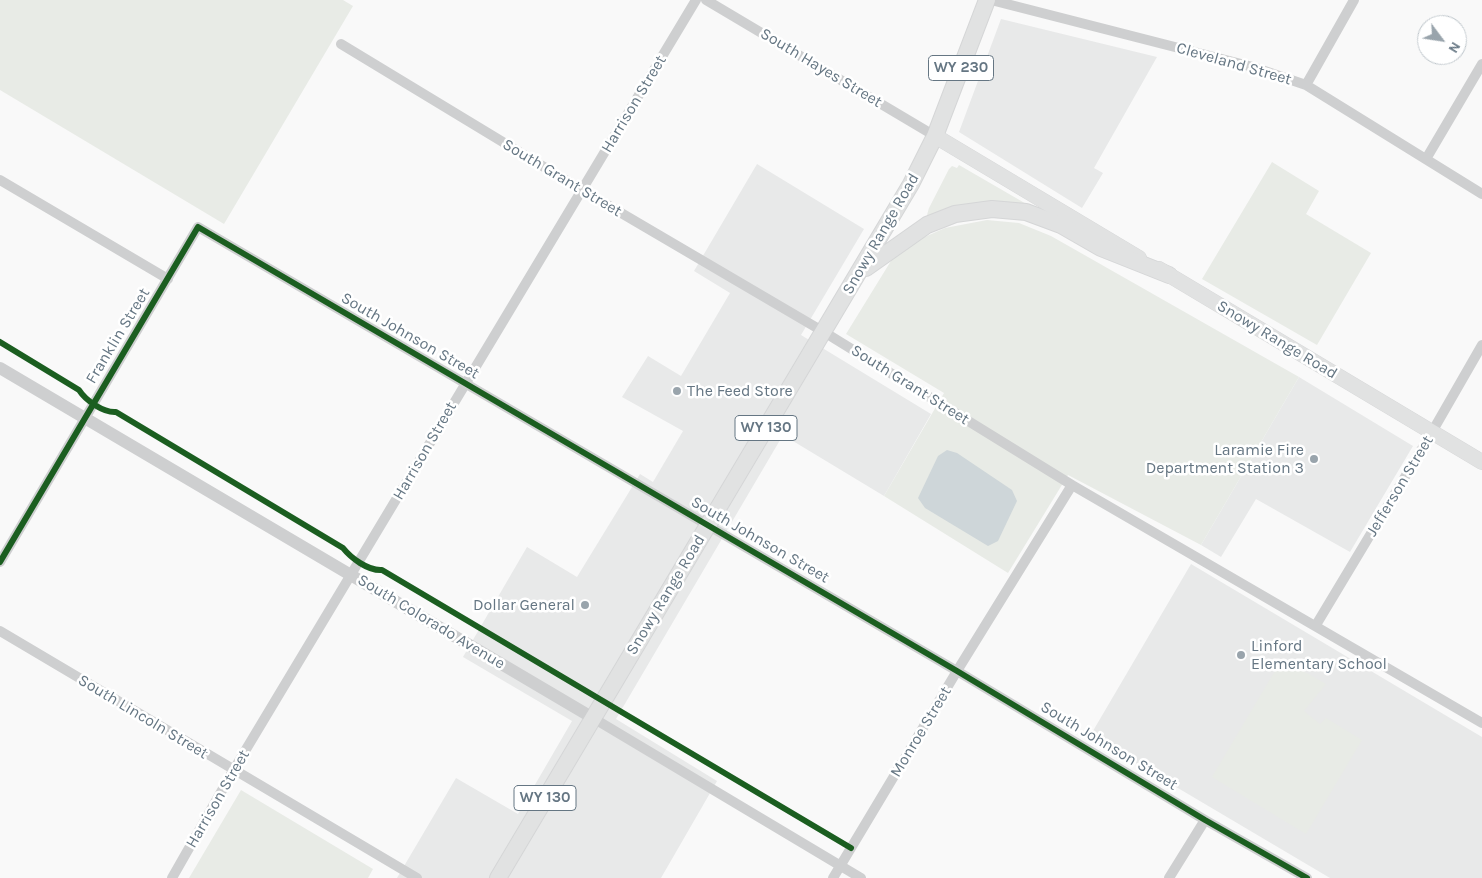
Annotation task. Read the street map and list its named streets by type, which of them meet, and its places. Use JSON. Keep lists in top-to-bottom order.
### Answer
{
  "streets": {
    "main road": ["WY 230", "Snowy Range Road", "WY 130"],
    "street": [
      "Cleveland Street",
      "South Hayes Street",
      "Harrison Street",
      "South Grant Street",
      "Franklin Street",
      "South Johnson Street",
      "Jefferson Street",
      "South Colorado Avenue",
      "South Lincoln Street",
      "Monroe Street"
    ]
  },
  "crossings": [
    ["South Hayes Street", "WY 230"],
    ["South Hayes Street", "Snowy Range Road"],
    ["WY 230", "Snowy Range Road"],
    ["Harrison Street", "South Grant Street"],
    ["Harrison Street", "South Johnson Street"],
    ["Harrison Street", "South Colorado Avenue"],
    ["Harrison Street", "South Lincoln Street"],
    ["South Grant Street", "Snowy Range Road"],
    ["South Grant Street", "Jefferson Street"],
    ["South Grant Street", "Monroe Street"],
    ["Snowy Range Road", "South Johnson Street"],
    ["Snowy Range Road", "WY 130"],
    ["Snowy Range Road", "Jefferson Street"],
    ["Snowy Range Road", "South Colorado Avenue"],
    ["Franklin Street", "South Johnson Street"],
    ["Franklin Street", "South Colorado Avenue"],
    ["South Johnson Street", "Monroe Street"],
    ["South Colorado Avenue", "Monroe Street"]
  ],
  "places": [
    "The Feed Store",
    "Laramie Fire Department Station 3",
    "Dollar General",
    "Linford Elementary School"
  ],
  "north": "bottom right"
}
